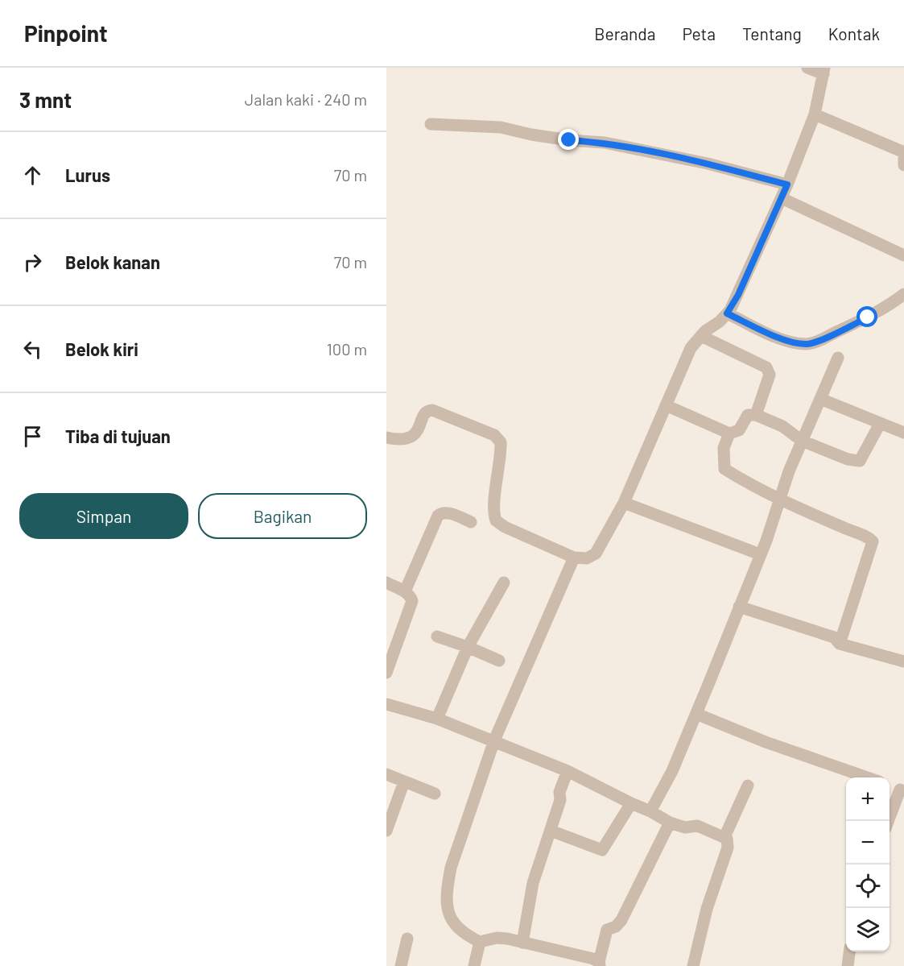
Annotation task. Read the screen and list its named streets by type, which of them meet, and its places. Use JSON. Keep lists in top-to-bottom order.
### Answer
{
  "page": {
    "header": "Pinpoint",
    "nav": [
      "Beranda",
      "Peta",
      "Tentang",
      "Kontak"
    ],
    "heading": ["3 mnt", "Jalan kaki · 240 m"],
    "list": [
      ["Lurus", "70 m"],
      ["Belok kanan", "70 m"],
      ["Belok kiri", "100 m"],
      "Tiba di tujuan"
    ],
    "buttons": ["Simpan", "Bagikan"],
    "map_buttons": ["+", "−"]
  }
}
